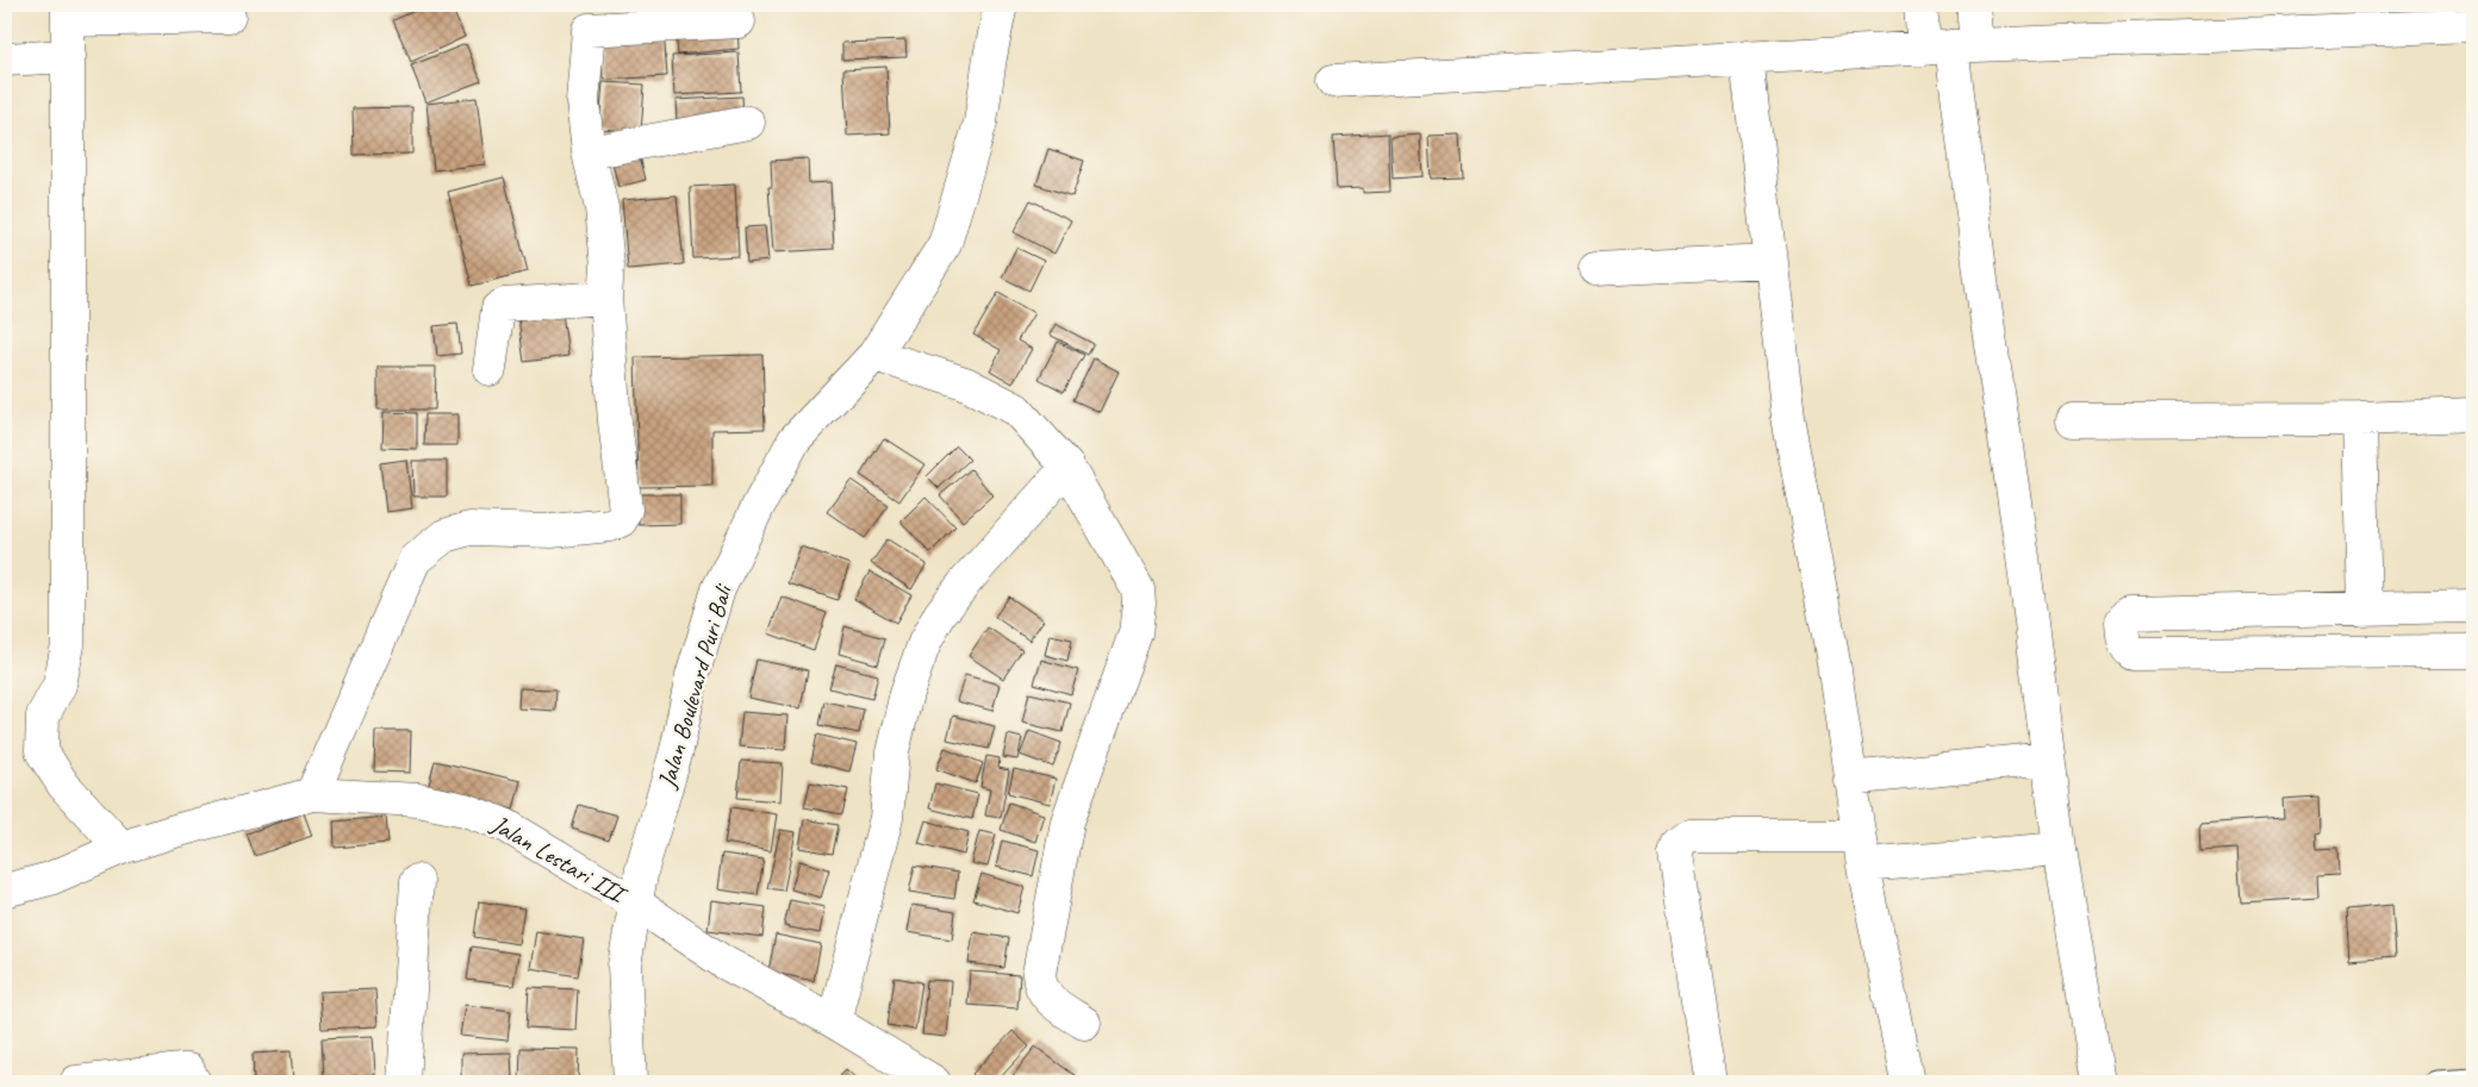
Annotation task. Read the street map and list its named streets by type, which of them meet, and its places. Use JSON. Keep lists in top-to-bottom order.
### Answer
{
  "streets": {
    "street": ["Jalan Boulevard Puri Bali", "Jalan Lestari III"]
  },
  "crossings": [
    ["Jalan Boulevard Puri Bali", "Jalan Lestari III"]
  ]
}
